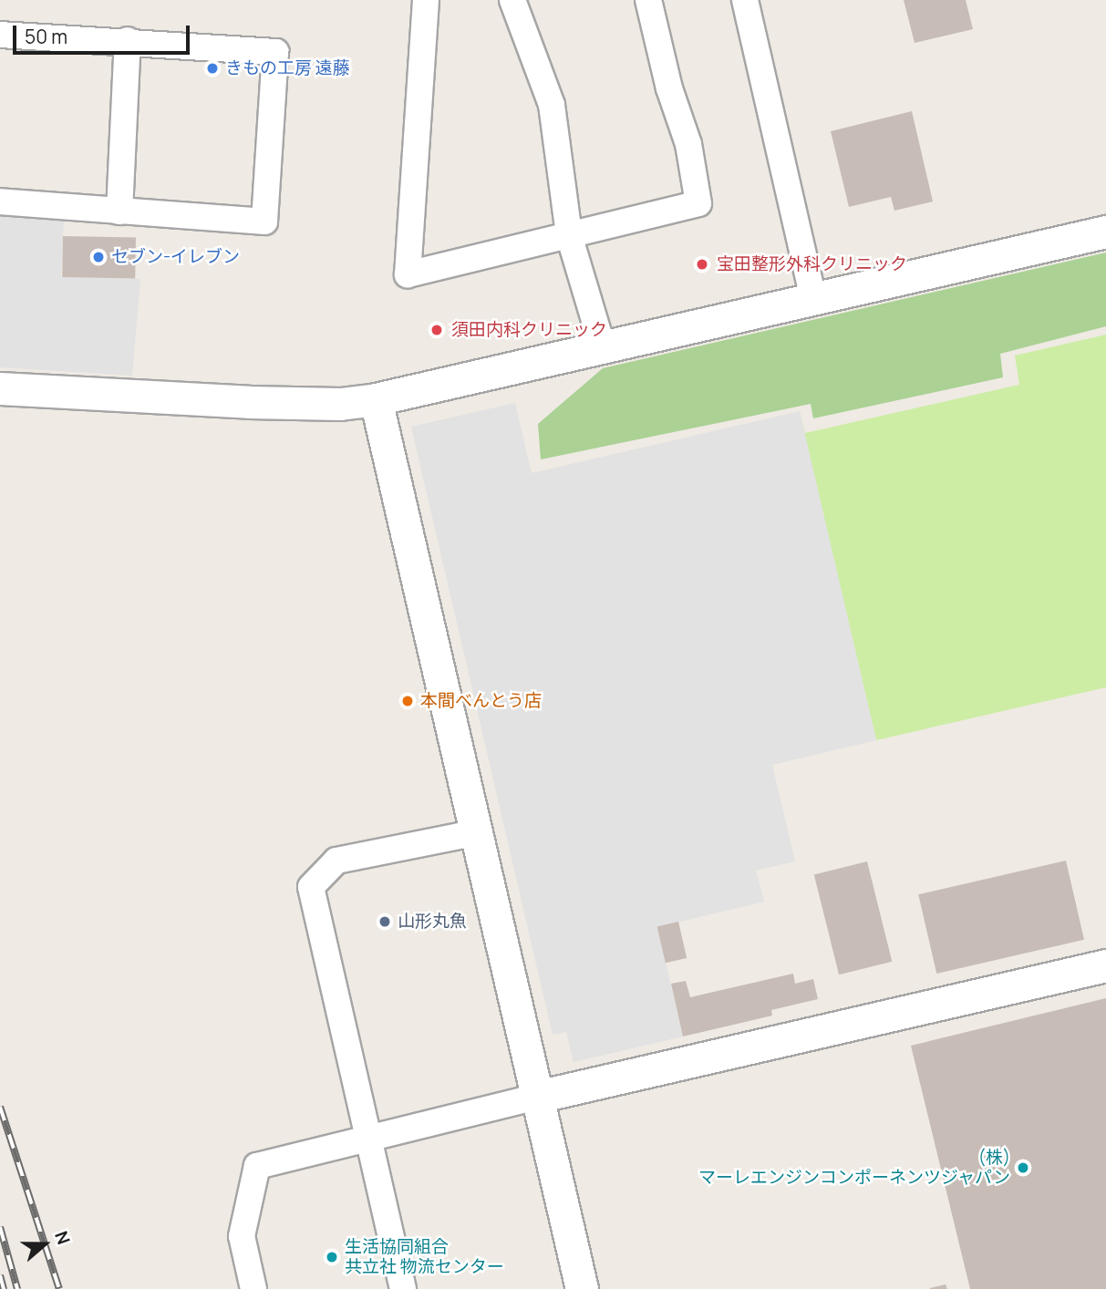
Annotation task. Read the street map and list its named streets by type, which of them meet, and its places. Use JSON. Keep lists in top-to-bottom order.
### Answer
{
  "places": [
    "きもの工房 遠藤",
    "セブン-イレブン",
    "宝田整形外科クリニック",
    "須田内科クリニック",
    "本間べんとう店",
    "山形丸魚",
    "(株) マーレエンジンコンポーネンツジャパン",
    "生活協同組合 共立社 物流センター"
  ],
  "scale_bar": "50 m",
  "north": "right"
}
